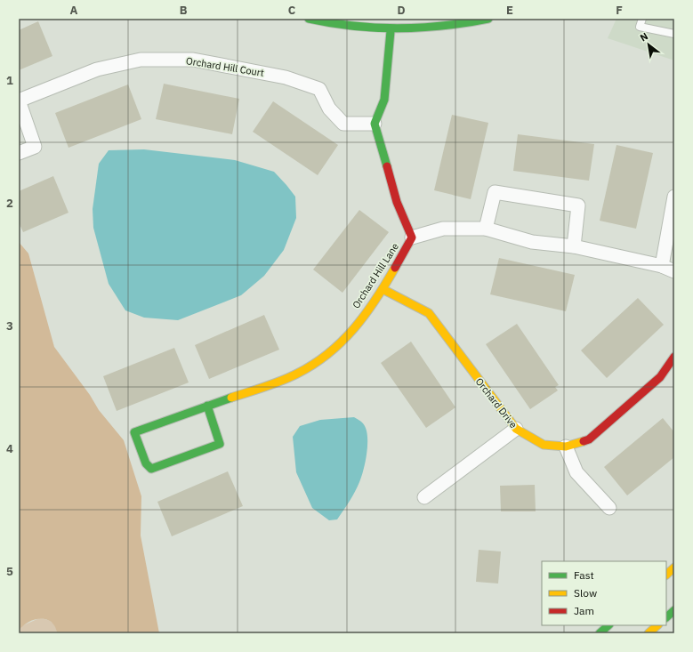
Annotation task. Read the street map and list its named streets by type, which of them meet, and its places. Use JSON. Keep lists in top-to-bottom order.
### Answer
{
  "streets": {
    "street": ["Orchard Hill Court", "Orchard Hill Lane", "Orchard Drive"]
  },
  "crossings": [
    ["Orchard Hill Court", "Orchard Hill Lane"],
    ["Orchard Hill Lane", "Orchard Drive"]
  ],
  "legend": ["Fast", "Slow", "Jam"],
  "north": "top left",
  "grid": {
    "columns": [
      "A",
      "B",
      "C",
      "D",
      "E",
      "F"
    ],
    "rows": [
      "1",
      "2",
      "3",
      "4",
      "5"
    ]
  }
}
